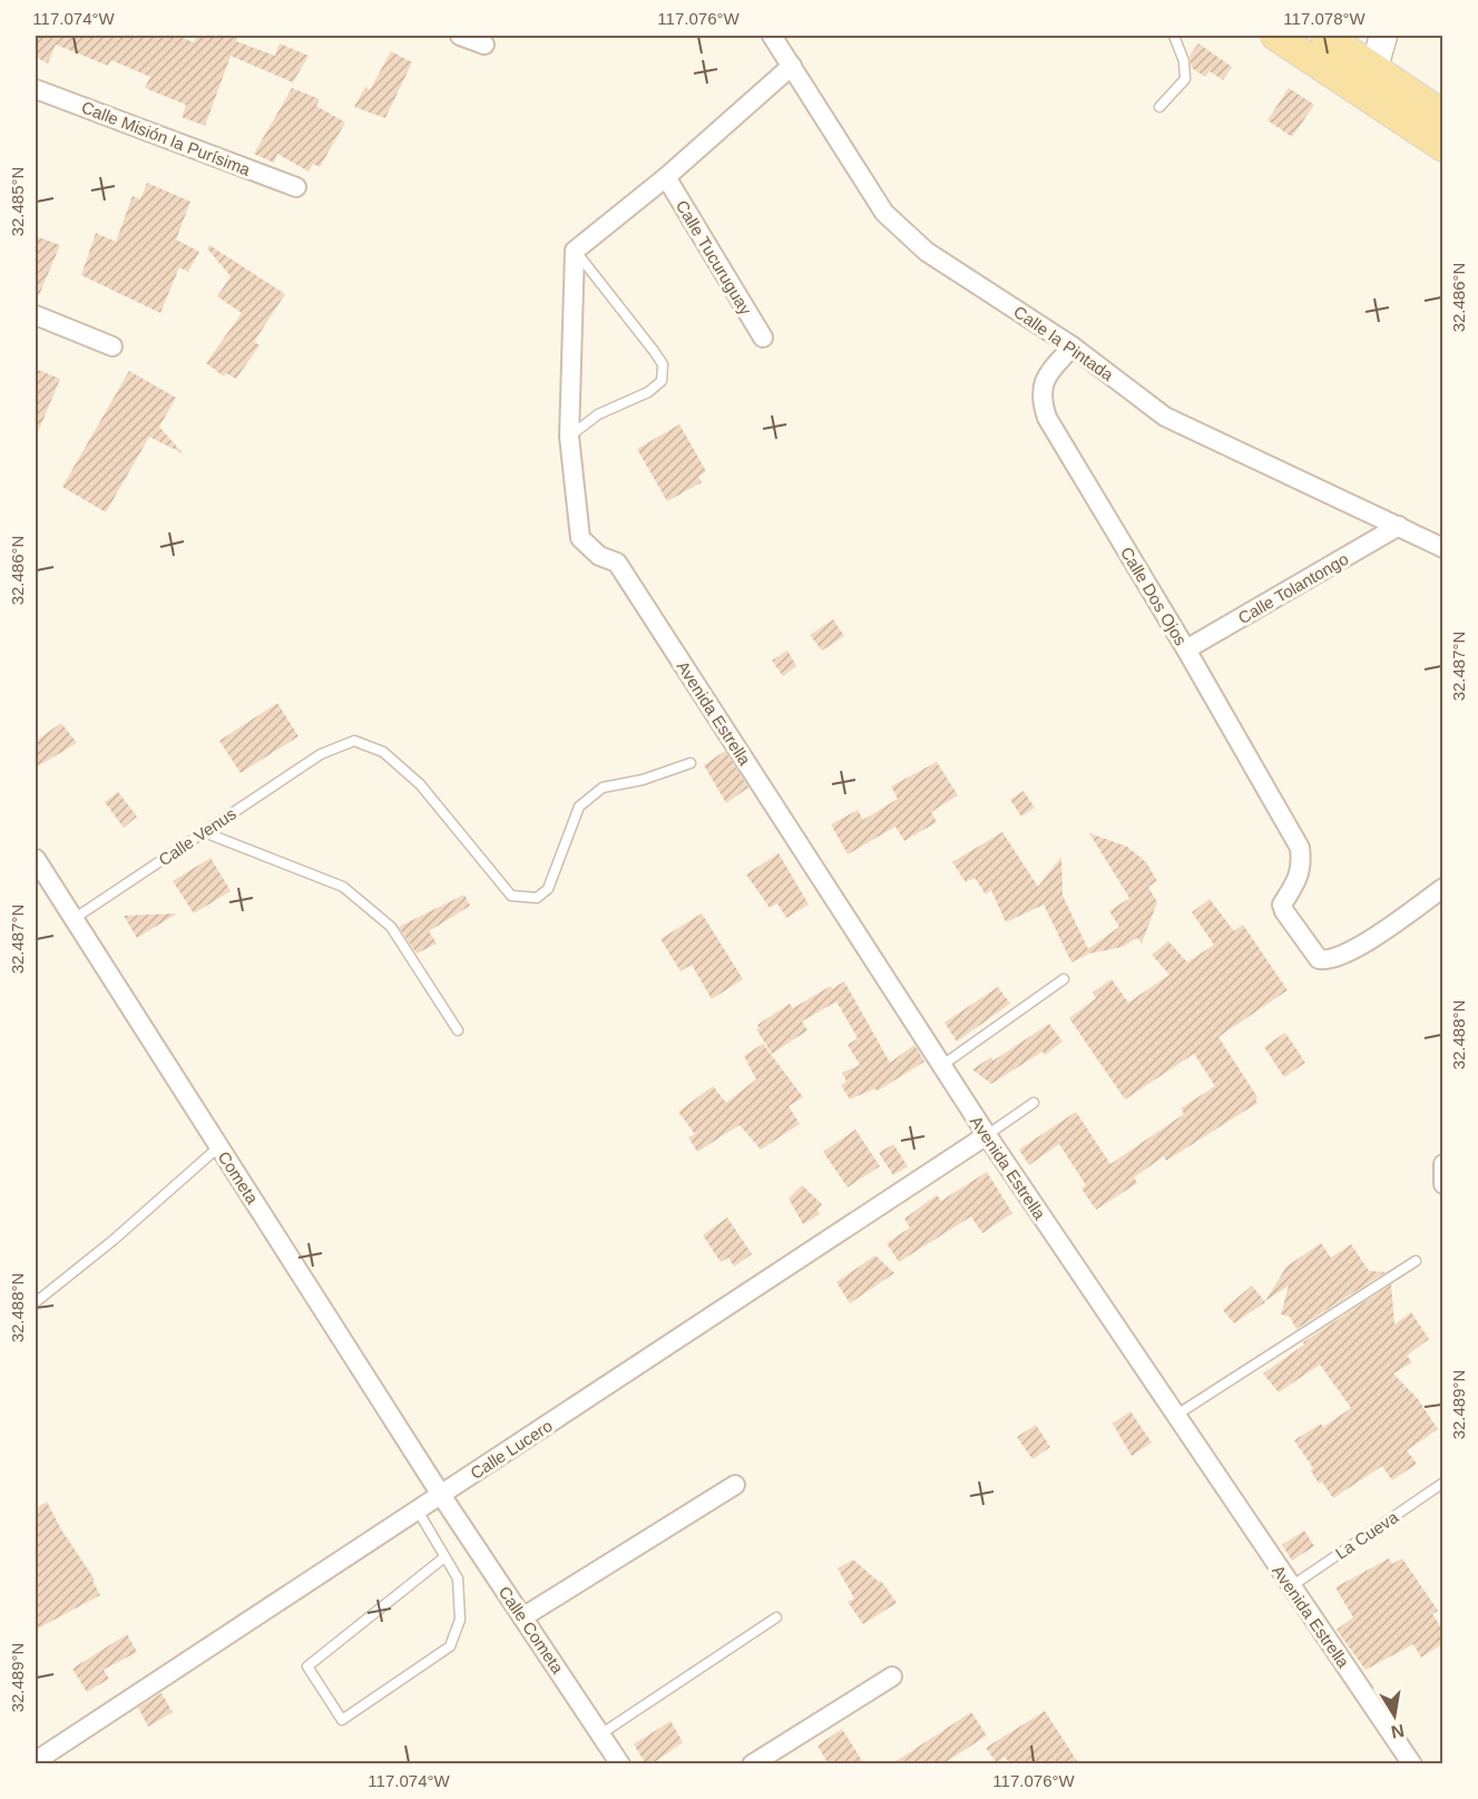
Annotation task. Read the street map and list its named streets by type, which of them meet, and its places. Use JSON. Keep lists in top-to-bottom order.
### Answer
{
  "streets": {
    "street": [
      "Calle Misión la Purísima",
      "Calle Tucuruguay",
      "Calle la Pintada",
      "Calle Tolantongo",
      "Calle Dos Ojos",
      "Avenida Estrella",
      "Cometa",
      "Calle Lucero",
      "Calle Cometa"
    ],
    "lane": ["Calle Venus", "La Cueva"]
  },
  "crossings": [
    ["Calle la Pintada", "Calle Tolantongo"],
    ["Calle la Pintada", "Calle Dos Ojos"],
    ["Calle Tolantongo", "Calle Dos Ojos"],
    ["Avenida Estrella", "Calle Lucero"],
    ["Avenida Estrella", "La Cueva"],
    ["Calle Venus", "Cometa"],
    ["Cometa", "Calle Lucero"],
    ["Cometa", "Calle Cometa"],
    ["Calle Lucero", "Calle Cometa"]
  ],
  "north": "bottom",
  "coordinates": [
    "117.074°W",
    "117.076°W",
    "117.078°W",
    "32.485°N",
    "32.486°N",
    "32.487°N",
    "32.488°N",
    "32.489°N"
  ]
}
